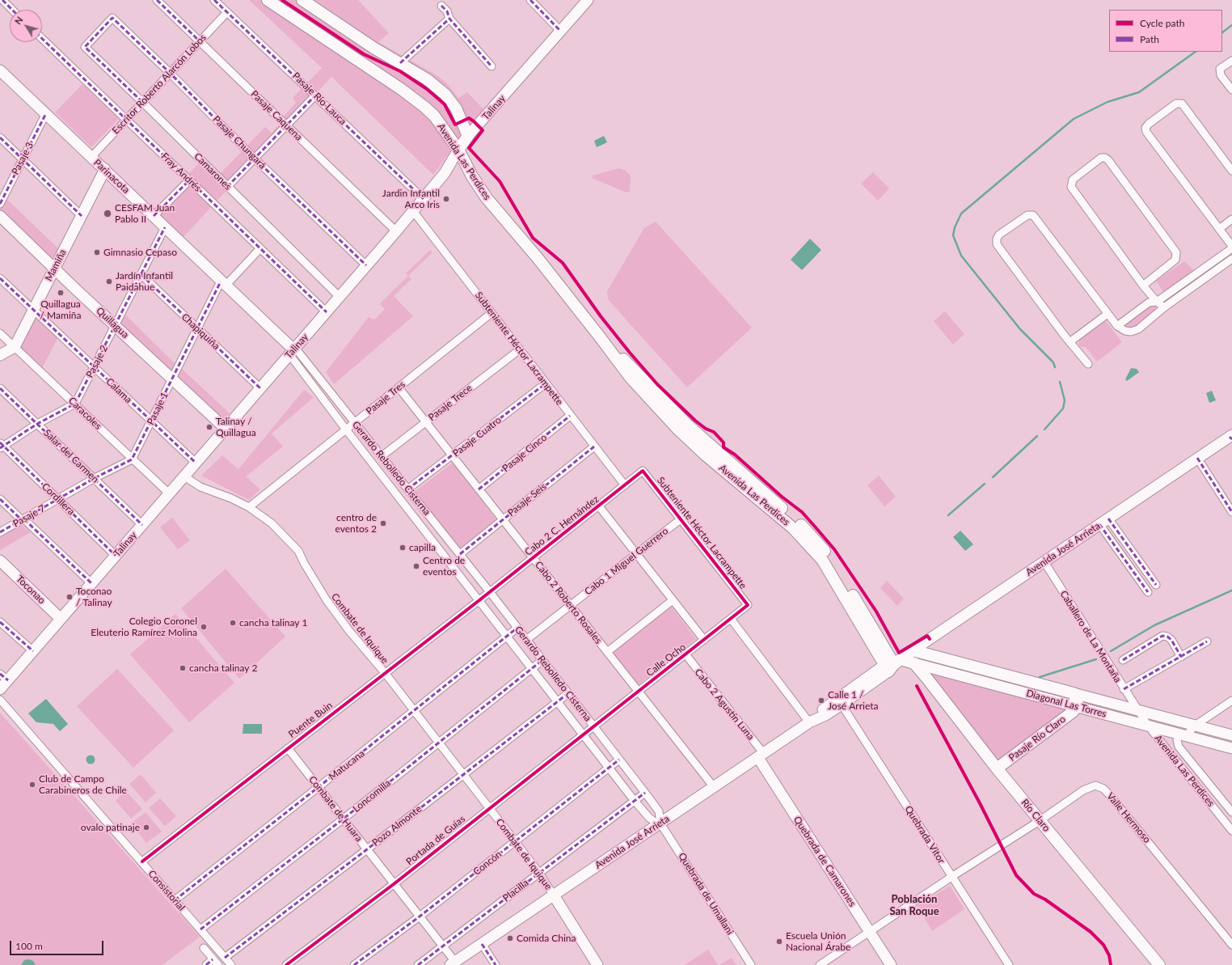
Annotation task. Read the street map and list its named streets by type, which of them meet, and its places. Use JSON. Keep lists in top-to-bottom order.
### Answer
{
  "streets": {
    "main road": [
      "Talinay",
      "Avenida Las Perdices",
      "Avenida José Arrieta",
      "Diagonal Las Torres",
      "Pasaje Río Claro",
      "Río Claro"
    ],
    "street": [
      "Escritor Roberto Alarcón Lobos",
      "Pasaje Río Lauca",
      "Pasaje Caquena",
      "Pasaje Chungará",
      "Pasaje 3",
      "Camarones",
      "Fray Andrés",
      "Parinacota",
      "Mamiña",
      "Quillagua",
      "Chapiquiña",
      "Subteniente Héctor Lacrampette",
      "Pasaje 2",
      "Calama",
      "Pasaje Tres",
      "Pasaje Trece",
      "Pasaje 1",
      "Caracoles",
      "Pasaje Cuatro",
      "Pasaje Cinco",
      "Salar del Carmen",
      "Gerardo Rebolledo Cisterna",
      "Cordillera",
      "Pasaje Seis",
      "Pasaje 7",
      "Cabo 2 C. Hernández",
      "Cabo 1 Miguel Guerrero",
      "Toconao",
      "Cabo 2 Roberto Rosales",
      "Combate de Iquique",
      "Caballero de La Montaña",
      "Calle Ocho",
      "Cabo 2 Agustín Luna",
      "Puente Buin",
      "Matucana",
      "Loncomilla",
      "Combate de Huara",
      "Valle Hermoso",
      "Pozo Almonte",
      "Quebrada Vitor",
      "Portada de Guías",
      "Quebrada de Camarones",
      "Concón",
      "Consistorial",
      "Placilla",
      "Quebrada de Umallani"
    ]
  },
  "crossings": [
    ["Escritor Roberto Alarcón Lobos", "Pasaje Río Lauca"],
    ["Escritor Roberto Alarcón Lobos", "Pasaje Caquena"],
    ["Escritor Roberto Alarcón Lobos", "Pasaje Chungará"],
    ["Escritor Roberto Alarcón Lobos", "Camarones"],
    ["Escritor Roberto Alarcón Lobos", "Fray Andrés"],
    ["Escritor Roberto Alarcón Lobos", "Parinacota"],
    ["Pasaje Río Lauca", "Talinay"],
    ["Talinay", "Pasaje Caquena"],
    ["Talinay", "Pasaje Chungará"],
    ["Talinay", "Avenida Las Perdices"],
    ["Talinay", "Camarones"],
    ["Talinay", "Fray Andrés"],
    ["Talinay", "Parinacota"],
    ["Talinay", "Quillagua"],
    ["Talinay", "Chapiquiña"],
    ["Talinay", "Subteniente Héctor Lacrampette"],
    ["Talinay", "Calama"],
    ["Talinay", "Caracoles"],
    ["Talinay", "Salar del Carmen"],
    ["Talinay", "Gerardo Rebolledo Cisterna"],
    ["Talinay", "Cordillera"],
    ["Talinay", "Toconao"],
    ["Talinay", "Combate de Iquique"],
    ["Pasaje Chungará", "Camarones"],
    ["Pasaje 3", "Parinacota"],
    ["Avenida Las Perdices", "Avenida José Arrieta"],
    ["Avenida Las Perdices", "Caballero de La Montaña"],
    ["Avenida Las Perdices", "Diagonal Las Torres"],
    ["Fray Andrés", "Pasaje 1"],
    ["Parinacota", "Mamiña"],
    ["Parinacota", "Pasaje 2"],
    ["Parinacota", "Pasaje 1"],
    ["Parinacota", "Gerardo Rebolledo Cisterna"],
    ["Mamiña", "Quillagua"],
    ["Mamiña", "Calama"],
    ["Mamiña", "Caracoles"],
    ["Quillagua", "Pasaje 2"],
    ["Quillagua", "Pasaje 1"],
    ["Chapiquiña", "Pasaje 2"],
    ["Chapiquiña", "Pasaje 1"],
    ["Subteniente Héctor Lacrampette", "Pasaje Tres"],
    ["Subteniente Héctor Lacrampette", "Pasaje Trece"],
    ["Subteniente Héctor Lacrampette", "Pasaje Cuatro"],
    ["Subteniente Héctor Lacrampette", "Pasaje Cinco"],
    ["Subteniente Héctor Lacrampette", "Pasaje Seis"],
    ["Subteniente Héctor Lacrampette", "Cabo 2 C. Hernández"],
    ["Subteniente Héctor Lacrampette", "Cabo 1 Miguel Guerrero"],
    ["Subteniente Héctor Lacrampette", "Calle Ocho"],
    ["Pasaje 2", "Calama"],
    ["Pasaje 2", "Caracoles"],
    ["Calama", "Pasaje 1"],
    ["Pasaje Tres", "Gerardo Rebolledo Cisterna"],
    ["Pasaje Tres", "Cabo 2 Roberto Rosales"],
    ["Pasaje Tres", "Combate de Iquique"],
    ["Pasaje Trece", "Gerardo Rebolledo Cisterna"],
    ["Pasaje Trece", "Cabo 2 Roberto Rosales"],
    ["Pasaje 1", "Caracoles"],
    ["Pasaje Cuatro", "Gerardo Rebolledo Cisterna"],
    ["Pasaje Cuatro", "Cabo 2 Roberto Rosales"],
    ["Pasaje Cinco", "Cabo 2 Roberto Rosales"],
    ["Gerardo Rebolledo Cisterna", "Pasaje Seis"],
    ["Gerardo Rebolledo Cisterna", "Cabo 2 C. Hernández"],
    ["Gerardo Rebolledo Cisterna", "Avenida José Arrieta"],
    ["Gerardo Rebolledo Cisterna", "Cabo 1 Miguel Guerrero"],
    ["Gerardo Rebolledo Cisterna", "Calle Ocho"],
    ["Gerardo Rebolledo Cisterna", "Puente Buin"],
    ["Gerardo Rebolledo Cisterna", "Matucana"],
    ["Gerardo Rebolledo Cisterna", "Loncomilla"],
    ["Gerardo Rebolledo Cisterna", "Pozo Almonte"],
    ["Gerardo Rebolledo Cisterna", "Portada de Guías"],
    ["Gerardo Rebolledo Cisterna", "Concón"],
    ["Gerardo Rebolledo Cisterna", "Placilla"],
    ["Gerardo Rebolledo Cisterna", "Quebrada de Umallani"],
    ["Cordillera", "Pasaje 7"],
    ["Pasaje Seis", "Cabo 2 Roberto Rosales"],
    ["Cabo 2 C. Hernández", "Cabo 2 Roberto Rosales"],
    ["Cabo 2 C. Hernández", "Puente Buin"],
    ["Avenida José Arrieta", "Cabo 2 Roberto Rosales"],
    ["Avenida José Arrieta", "Combate de Iquique"],
    ["Avenida José Arrieta", "Caballero de La Montaña"],
    ["Avenida José Arrieta", "Diagonal Las Torres"],
    ["Avenida José Arrieta", "Cabo 2 Agustín Luna"],
    ["Avenida José Arrieta", "Combate de Huara"],
    ["Avenida José Arrieta", "Quebrada Vitor"],
    ["Avenida José Arrieta", "Quebrada de Camarones"],
    ["Avenida José Arrieta", "Quebrada de Umallani"],
    ["Cabo 1 Miguel Guerrero", "Cabo 2 Roberto Rosales"],
    ["Cabo 2 Roberto Rosales", "Calle Ocho"],
    ["Combate de Iquique", "Puente Buin"],
    ["Combate de Iquique", "Matucana"],
    ["Combate de Iquique", "Loncomilla"],
    ["Combate de Iquique", "Pozo Almonte"],
    ["Combate de Iquique", "Portada de Guías"],
    ["Combate de Iquique", "Concón"],
    ["Combate de Iquique", "Placilla"],
    ["Caballero de La Montaña", "Diagonal Las Torres"],
    ["Calle Ocho", "Cabo 2 Agustín Luna"],
    ["Calle Ocho", "Portada de Guías"],
    ["Diagonal Las Torres", "Pasaje Río Claro"],
    ["Diagonal Las Torres", "Río Claro"],
    ["Cabo 2 Agustín Luna", "Quebrada de Camarones"],
    ["Puente Buin", "Combate de Huara"],
    ["Puente Buin", "Consistorial"],
    ["Pasaje Río Claro", "Río Claro"],
    ["Matucana", "Combate de Huara"],
    ["Matucana", "Consistorial"],
    ["Loncomilla", "Combate de Huara"],
    ["Loncomilla", "Consistorial"],
    ["Combate de Huara", "Pozo Almonte"],
    ["Combate de Huara", "Portada de Guías"],
    ["Combate de Huara", "Concón"],
    ["Combate de Huara", "Placilla"],
    ["Río Claro", "Valle Hermoso"],
    ["Valle Hermoso", "Quebrada Vitor"],
    ["Valle Hermoso", "Quebrada de Camarones"],
    ["Pozo Almonte", "Consistorial"]
  ],
  "districts": ["Población San Roque"],
  "places": [
    "Jardin Infantil Arco Iris",
    "CESFAM Juan Pablo II",
    "Gimnasio Cepaso",
    "Jardín Infantil Paidahue",
    "Quillagua / Mamiña",
    "Talinay / Quillagua",
    "centro de eventos 2",
    "capilla",
    "Centro de eventos",
    "Toconao / Talinay",
    "cancha talinay 1",
    "Colegio Coronel Eleuterio Ramírez Molina",
    "cancha talinay 2",
    "Calle 1 / José Arrieta",
    "Club de Campo Carabineros de Chile",
    "ovalo patinaje",
    "Comida China",
    "Escuela Unión Nacional Árabe"
  ],
  "legend": ["Cycle path", "Path"],
  "scale_bar": "100 m",
  "north": "top left"
}
